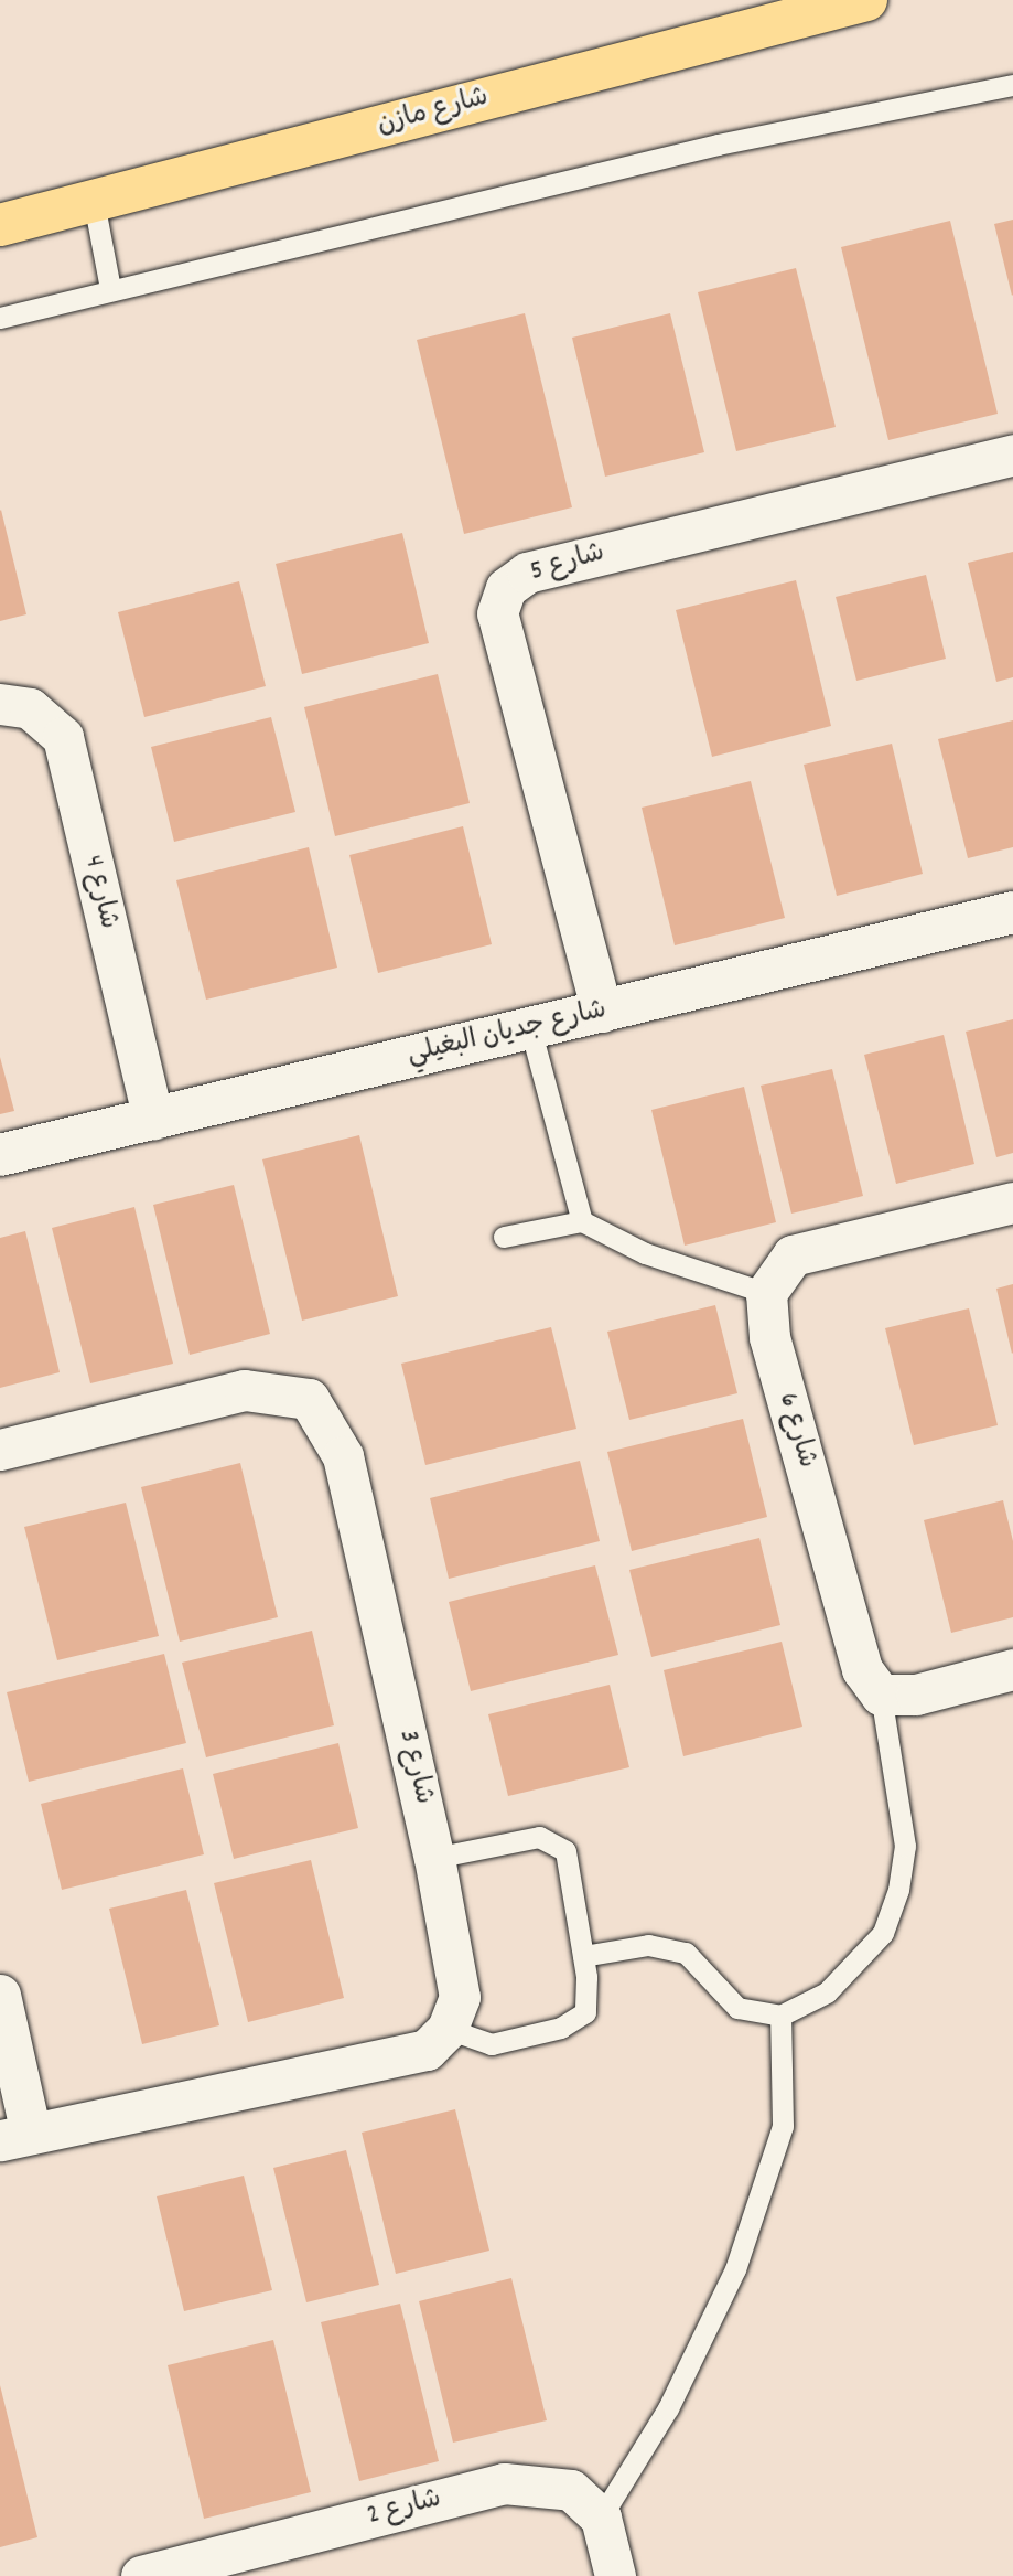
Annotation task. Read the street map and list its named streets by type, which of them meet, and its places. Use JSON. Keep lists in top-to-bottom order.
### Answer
{
  "streets": {
    "main road": ["شارع مازن"],
    "street": [
      "شارع 5",
      "شارع 4",
      "شارع جديان البغيلي",
      "شارع 6",
      "شارع 3",
      "شارع 2"
    ]
  },
  "crossings": [
    ["شارع 5", "شارع جديان البغيلي"],
    ["شارع 4", "شارع جديان البغيلي"]
  ]
}
